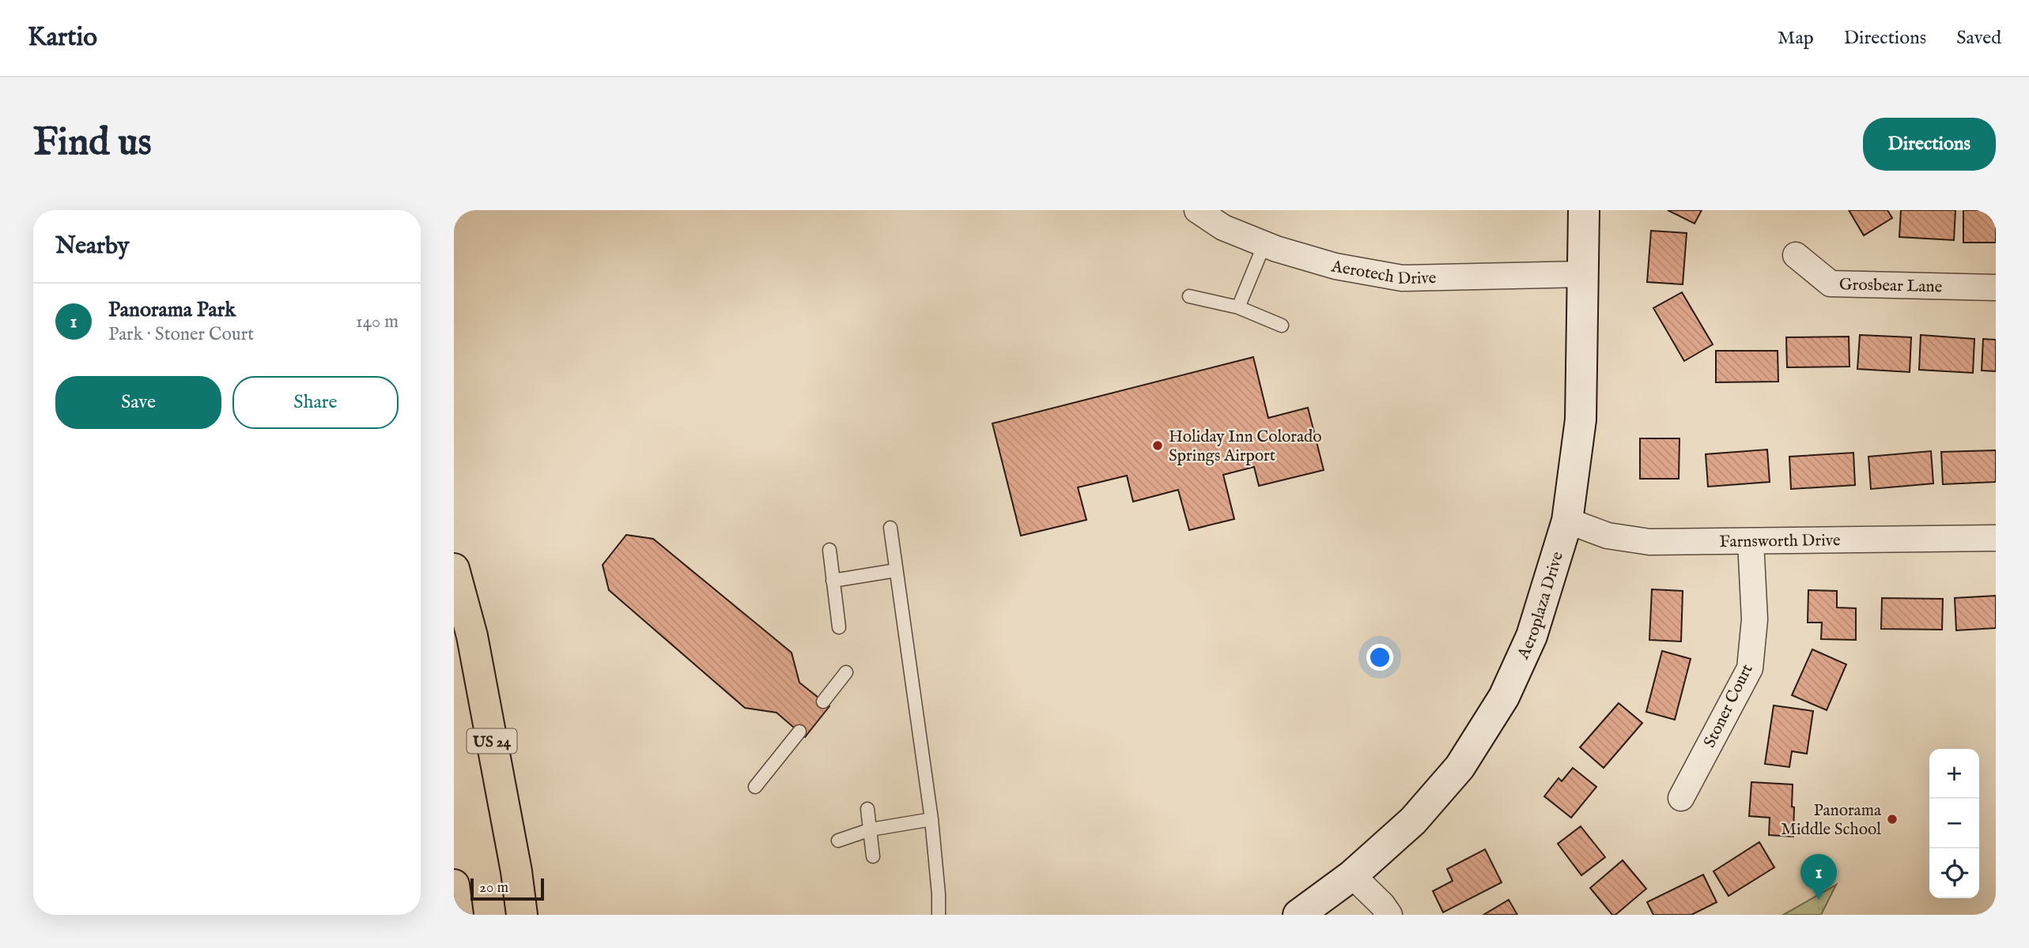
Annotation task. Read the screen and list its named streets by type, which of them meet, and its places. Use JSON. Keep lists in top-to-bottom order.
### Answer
{
  "streets": {
    "highway": ["US 24"],
    "street": [
      "Aerotech Drive",
      "Grosbear Lane",
      "Farnsworth Drive",
      "Aeroplaza Drive",
      "Stoner Court"
    ]
  },
  "crossings": [
    ["Aerotech Drive", "Aeroplaza Drive"],
    ["Farnsworth Drive", "Aeroplaza Drive"],
    ["Farnsworth Drive", "Stoner Court"]
  ],
  "places": ["Holiday Inn Colorado Springs Airport", "Panorama Middle School"],
  "scale_bar": "20 m",
  "page": {
    "header": "Kartio",
    "nav": ["Map", "Directions", "Saved"],
    "buttons": [
      "Directions",
      ["Save", "Share"]
    ],
    "title": "Find us",
    "heading": "Nearby",
    "list": [
      {
        "mark": "1",
        "name": "Panorama Park",
        "note": "Park · Stoner Court",
        "value": "140 m"
      }
    ],
    "map_buttons": ["+", "−"],
    "pins": "1",
    "scale": "20 m"
  }
}
